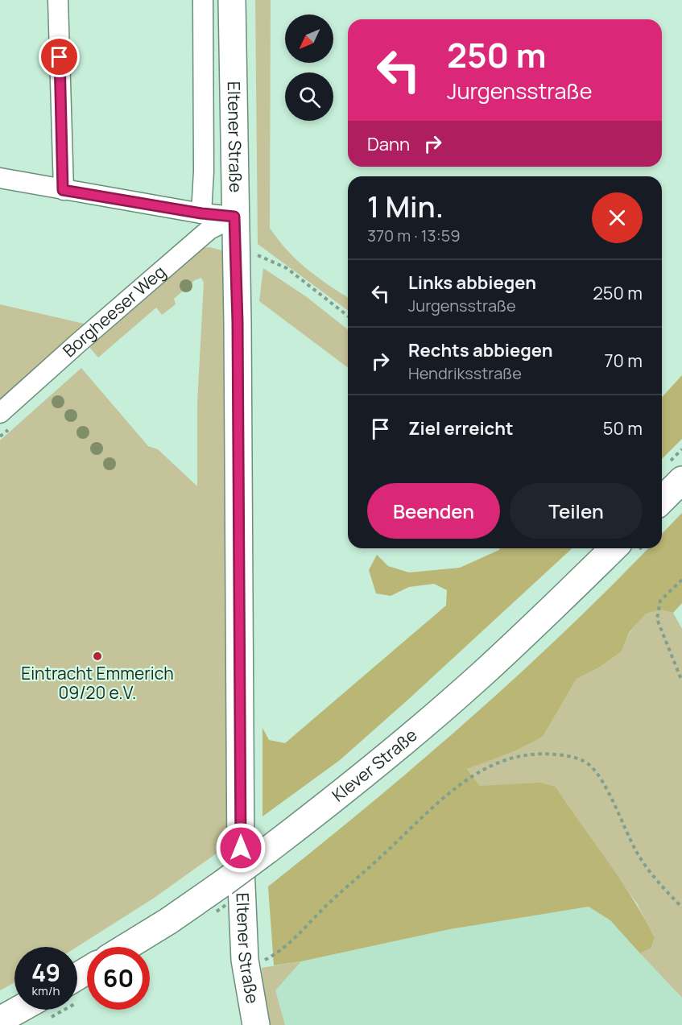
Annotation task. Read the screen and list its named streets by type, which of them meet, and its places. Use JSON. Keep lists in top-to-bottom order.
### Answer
{
  "streets": {
    "main road": ["Eltener Straße", "Klever Straße"],
    "street": ["Borgheeser Weg"]
  },
  "crossings": [
    ["Eltener Straße", "Borgheeser Weg"]
  ],
  "places": ["Eintracht Emmerich 09/20 e.V."],
  "north": "bottom left",
  "page": {
    "turn": ["250 m", "Jurgensstraße"],
    "then": "Dann",
    "heading": ["1 Min.", "370 m · 13:59"],
    "list": [
      {
        "name": "Links abbiegen",
        "note": "Jurgensstraße",
        "value": "250 m"
      },
      {
        "name": "Rechts abbiegen",
        "note": "Hendriksstraße",
        "value": "70 m"
      },
      {
        "name": "Ziel erreicht",
        "value": "50 m"
      }
    ],
    "buttons": ["Beenden", "Teilen"],
    "speed": "49 km/h",
    "limit": "60"
  }
}
